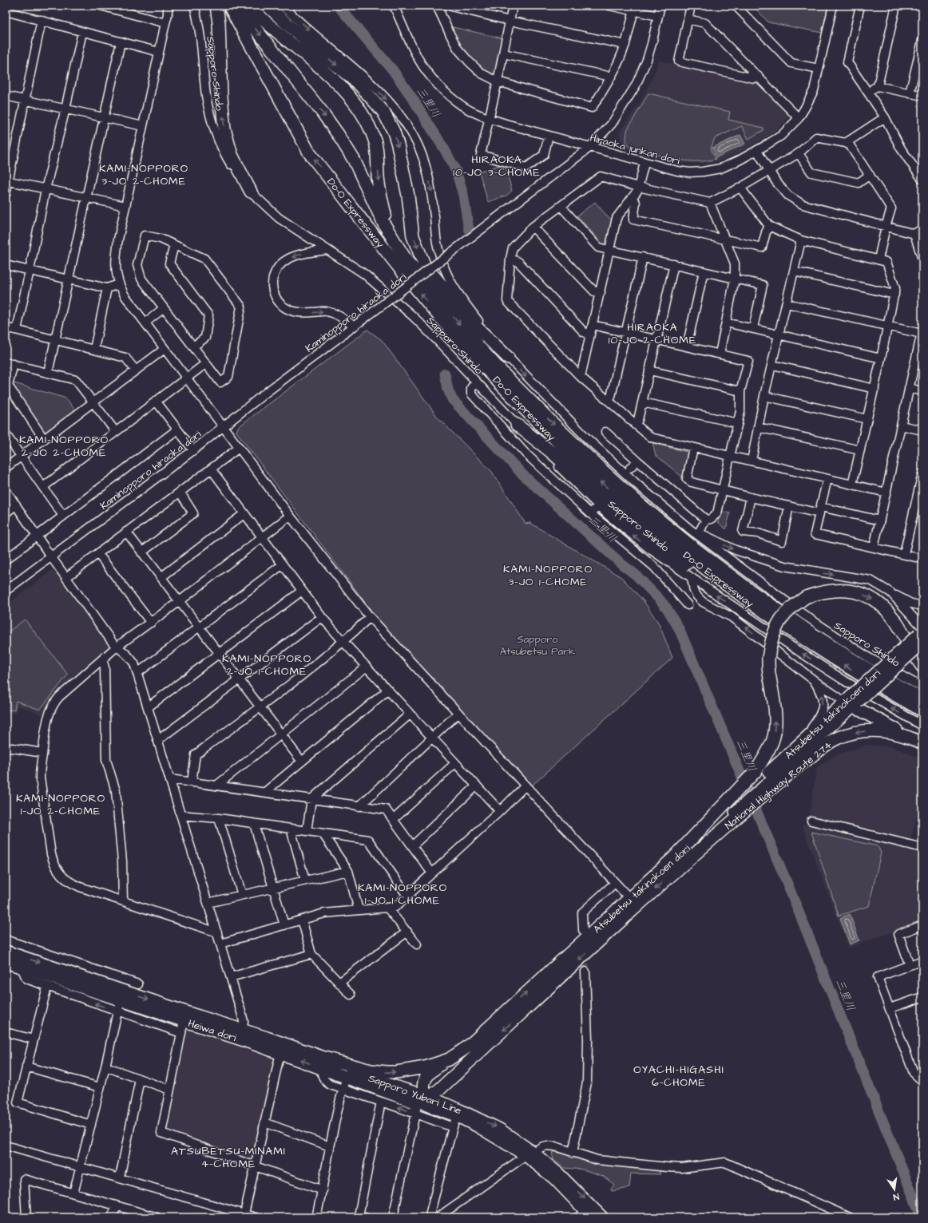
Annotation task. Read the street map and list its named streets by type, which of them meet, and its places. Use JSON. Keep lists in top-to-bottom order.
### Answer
{
  "streets": {
    "highway": [
      "Do-O Expressway",
      "Atsubetsu takinokoen dori",
      "National Highway Route 274",
      "Heiwa dori"
    ],
    "main road": ["Sapporo Yubari Line"],
    "street": ["Sapporo Shindo", "Hiraoka junkan dori", "Kaminopporo hiraoka dori"]
  },
  "crossings": [
    ["Hiraoka junkan dori", "Kaminopporo hiraoka dori"],
    ["Atsubetsu takinokoen dori", "National Highway Route 274"],
    ["Atsubetsu takinokoen dori", "Heiwa dori"],
    ["Atsubetsu takinokoen dori", "Sapporo Yubari Line"],
    ["Heiwa dori", "Sapporo Yubari Line"]
  ],
  "districts": [
    "HIRAOKA 10-JO 3-CHOME",
    "KAMI-NOPPORO 3-JO 2-CHOME",
    "HIRAOKA 10-JO 2-CHOME",
    "KAMI-NOPPORO 2-JO 2-CHOME",
    "KAMI-NOPPORO 3-JO 1-CHOME",
    "KAMI-NOPPORO 2-JO 1-CHOME",
    "KAMI-NOPPORO 1-JO 2-CHOME",
    "KAMI-NOPPORO 1-JO 1-CHOME",
    "OYACHI-HIGASHI 6-CHOME",
    "ATSUBETSU-MINAMI 4-CHOME"
  ],
  "water": ["三里川"],
  "parks": ["Sapporo Atsubetsu Park"],
  "north": "bottom"
}
